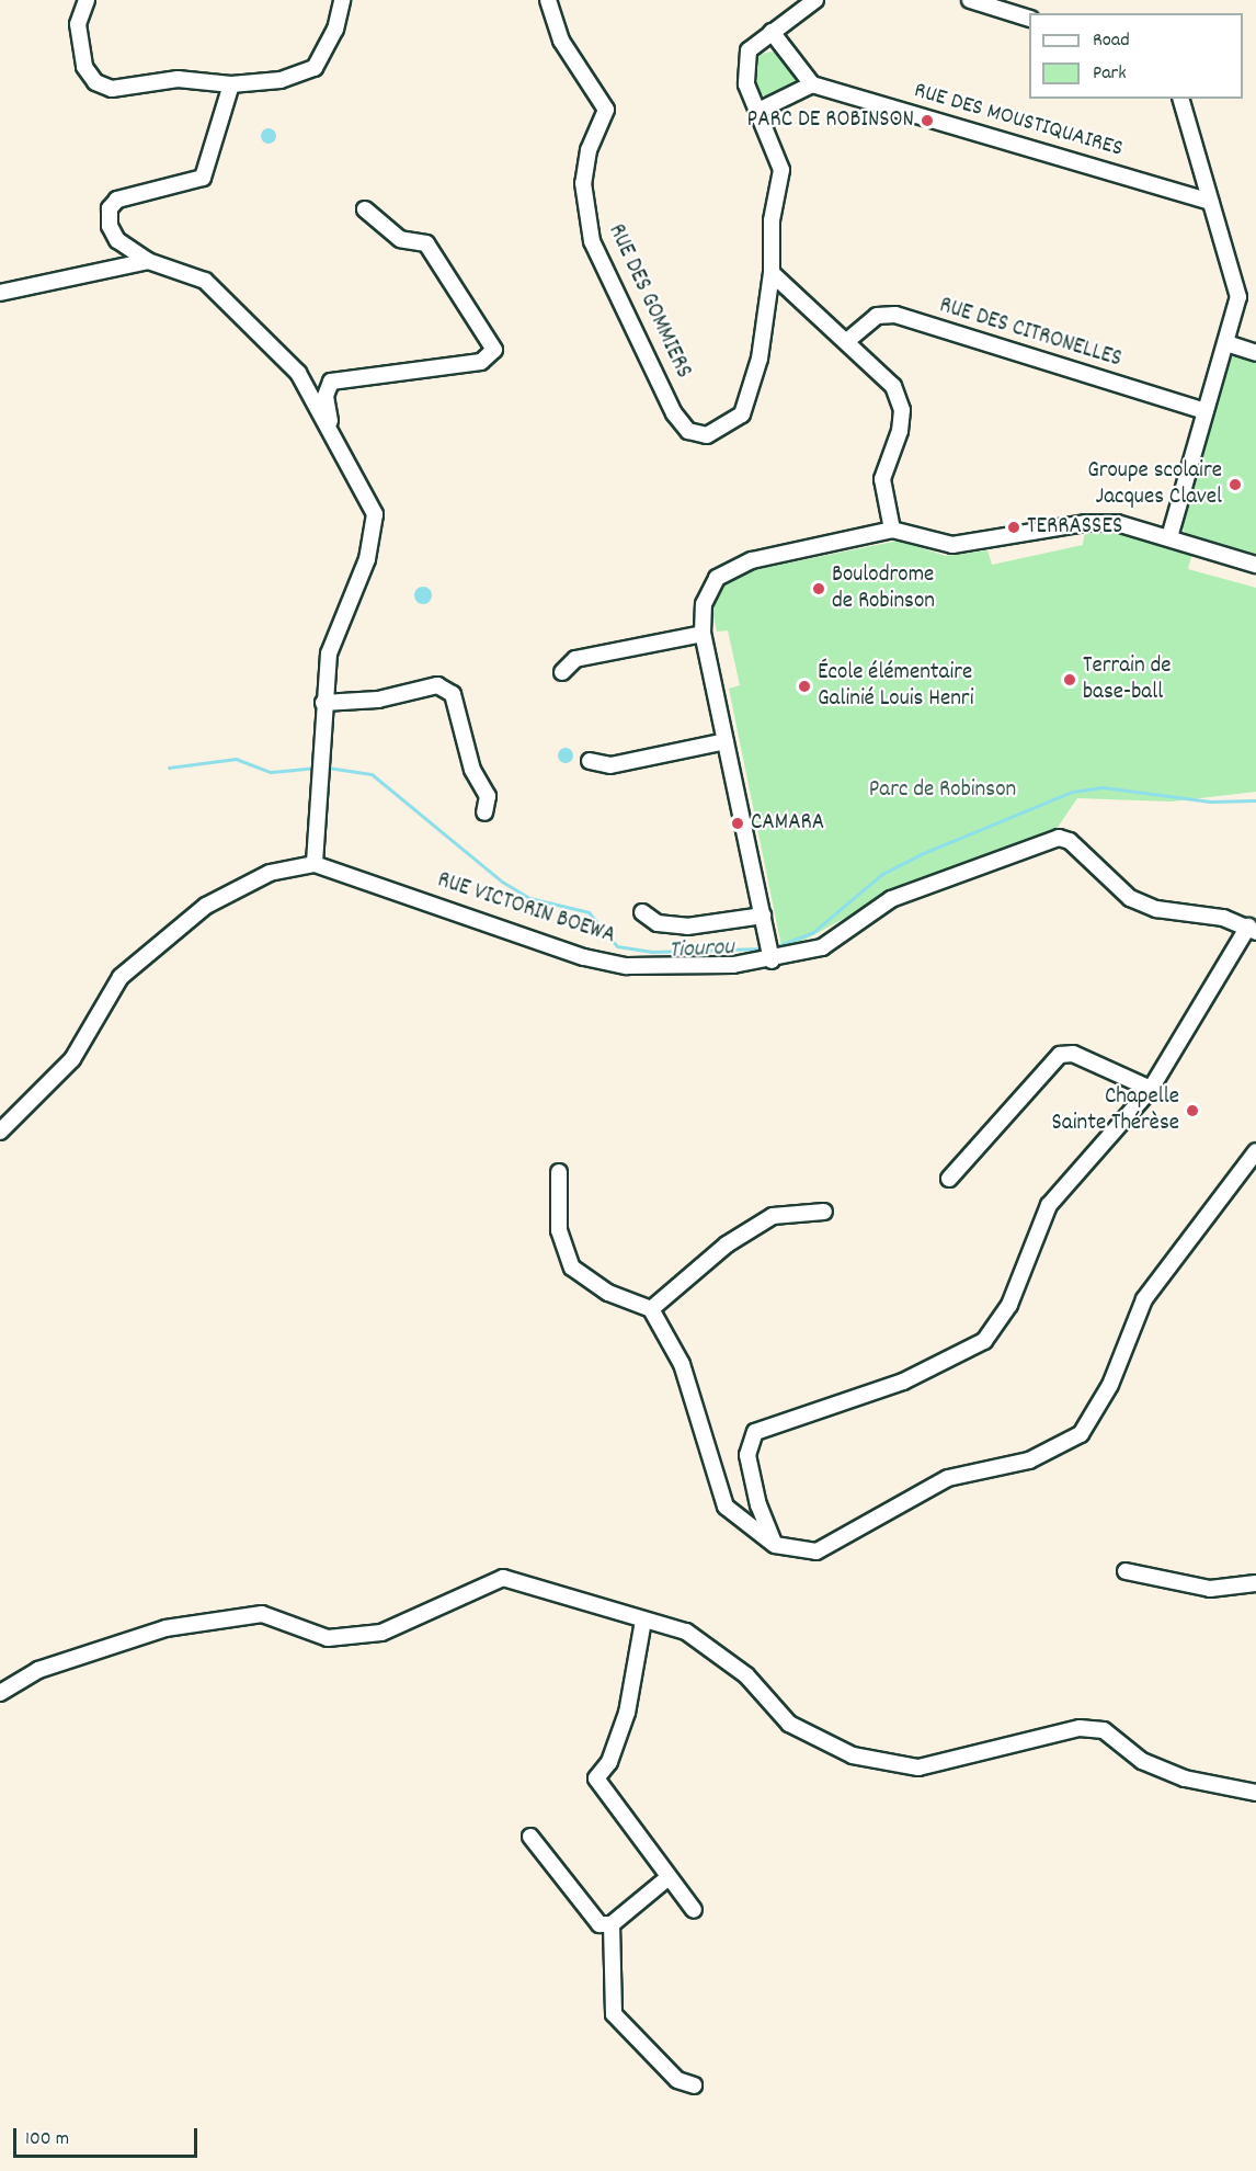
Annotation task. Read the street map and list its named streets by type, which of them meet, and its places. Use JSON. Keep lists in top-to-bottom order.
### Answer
{
  "streets": {
    "street": [
      "RUE DES MOUSTIQUAIRES",
      "RUE DES GOMMIERS",
      "RUE DES CITRONELLES",
      "RUE VICTORIN BOEWA"
    ]
  },
  "water": ["Tiourou"],
  "parks": ["Parc de Robinson"],
  "places": [
    "PARC DE ROBINSON",
    "Groupe scolaire Jacques Clavel",
    "TERRASSES",
    "Boulodrome de Robinson",
    "Terrain de base-ball",
    "École élémentaire Galinié Louis Henri",
    "CAMARA",
    "Chapelle Sainte Thérèse"
  ],
  "legend": ["Road", "Park"],
  "scale_bar": "100 m"
}
